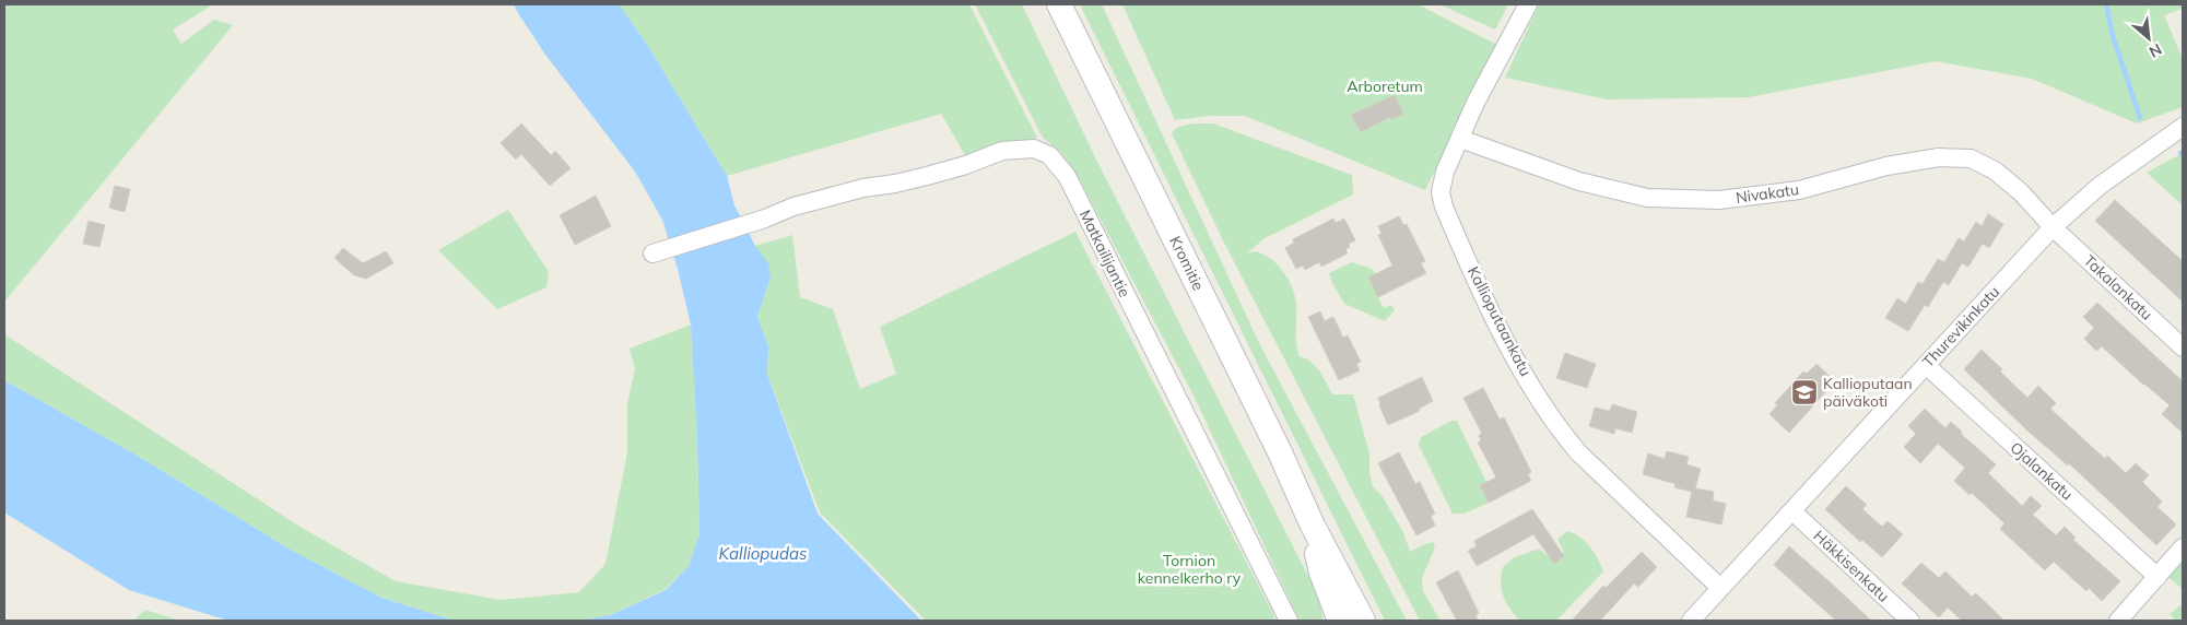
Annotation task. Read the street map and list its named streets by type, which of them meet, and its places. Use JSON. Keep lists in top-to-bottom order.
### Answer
{
  "streets": {
    "main road": ["Kromitie"],
    "street": [
      "Nivakatu",
      "Matkailijantie",
      "Takalankatu",
      "Kallioputaankatu",
      "Thurevikinkatu",
      "Ojalankatu",
      "Häkkisenkatu"
    ]
  },
  "crossings": [
    ["Nivakatu", "Takalankatu"],
    ["Nivakatu", "Kallioputaankatu"],
    ["Nivakatu", "Thurevikinkatu"],
    ["Takalankatu", "Thurevikinkatu"],
    ["Kallioputaankatu", "Thurevikinkatu"],
    ["Thurevikinkatu", "Ojalankatu"],
    ["Thurevikinkatu", "Häkkisenkatu"]
  ],
  "water": ["Kalliopudas"],
  "parks": ["Arboretum", "Tornion kennelkerho ry"],
  "places": {
    "school or university": ["Kallioputaan päiväkoti"]
  },
  "north": "bottom right"
}
